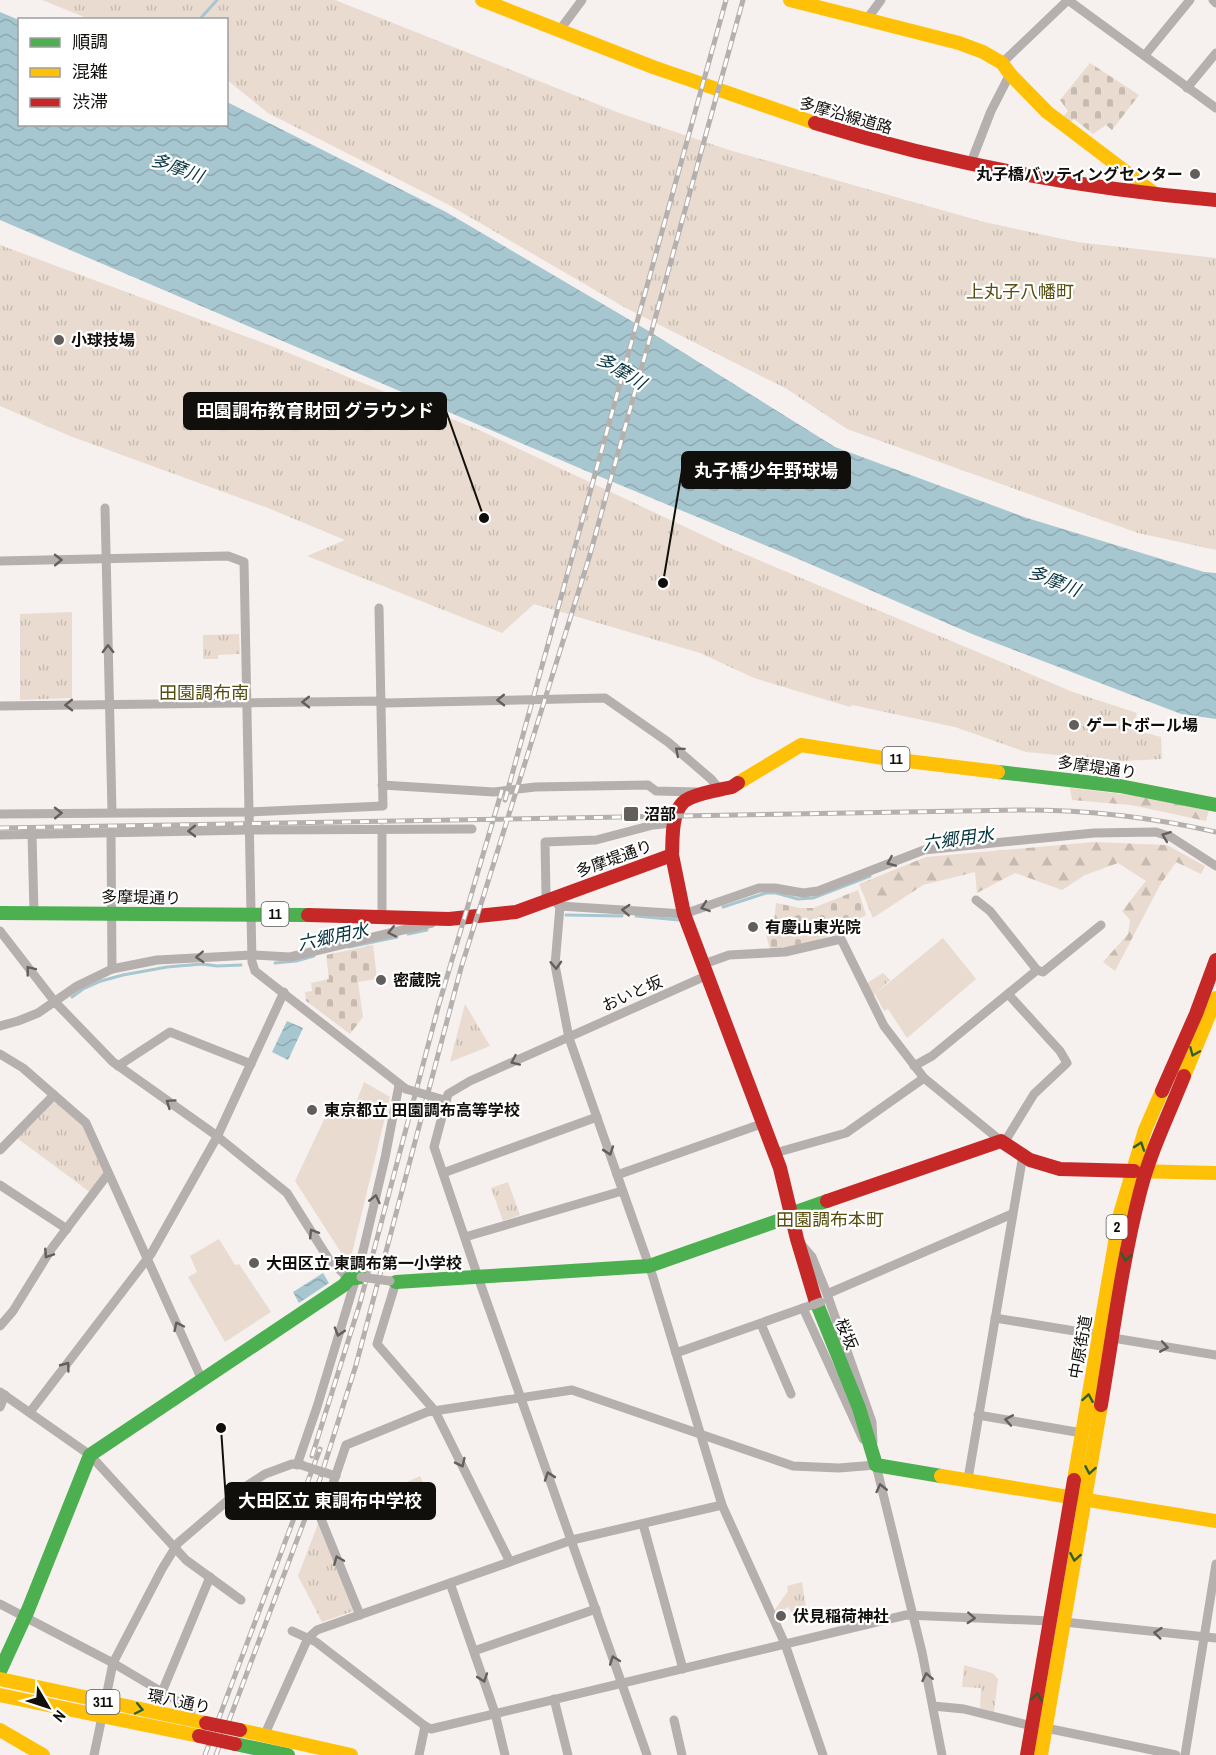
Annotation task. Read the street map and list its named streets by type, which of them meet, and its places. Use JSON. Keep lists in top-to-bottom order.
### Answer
{
  "streets": {
    "main road": [
      "多摩沿線道路",
      "11",
      "多摩堤通り",
      "2",
      "桜坂",
      "中原街道",
      "環八通り",
      "311"
    ],
    "street": ["おいと坂"]
  },
  "crossings": [
    ["多摩堤通り", "桜坂"],
    ["おいと坂", "桜坂"]
  ],
  "districts": ["上丸子八幡町", "田園調布南", "田園調布本町"],
  "water": ["多摩川", "六郷用水"],
  "places": {
    "other": [
      "丸子橋バッティングセンター",
      "小球技場",
      "田園調布教育財団 グラウンド",
      "丸子橋少年野球場",
      "ゲートボール場",
      "有慶山東光院",
      "密蔵院",
      "東京都立 田園調布高等学校",
      "大田区立 東調布第一小学校",
      "大田区立 東調布中学校",
      "伏見稲荷神社"
    ],
    "transit": ["沼部"]
  },
  "legend": ["順調", "混雑", "渋滞"],
  "north": "bottom right"
}
